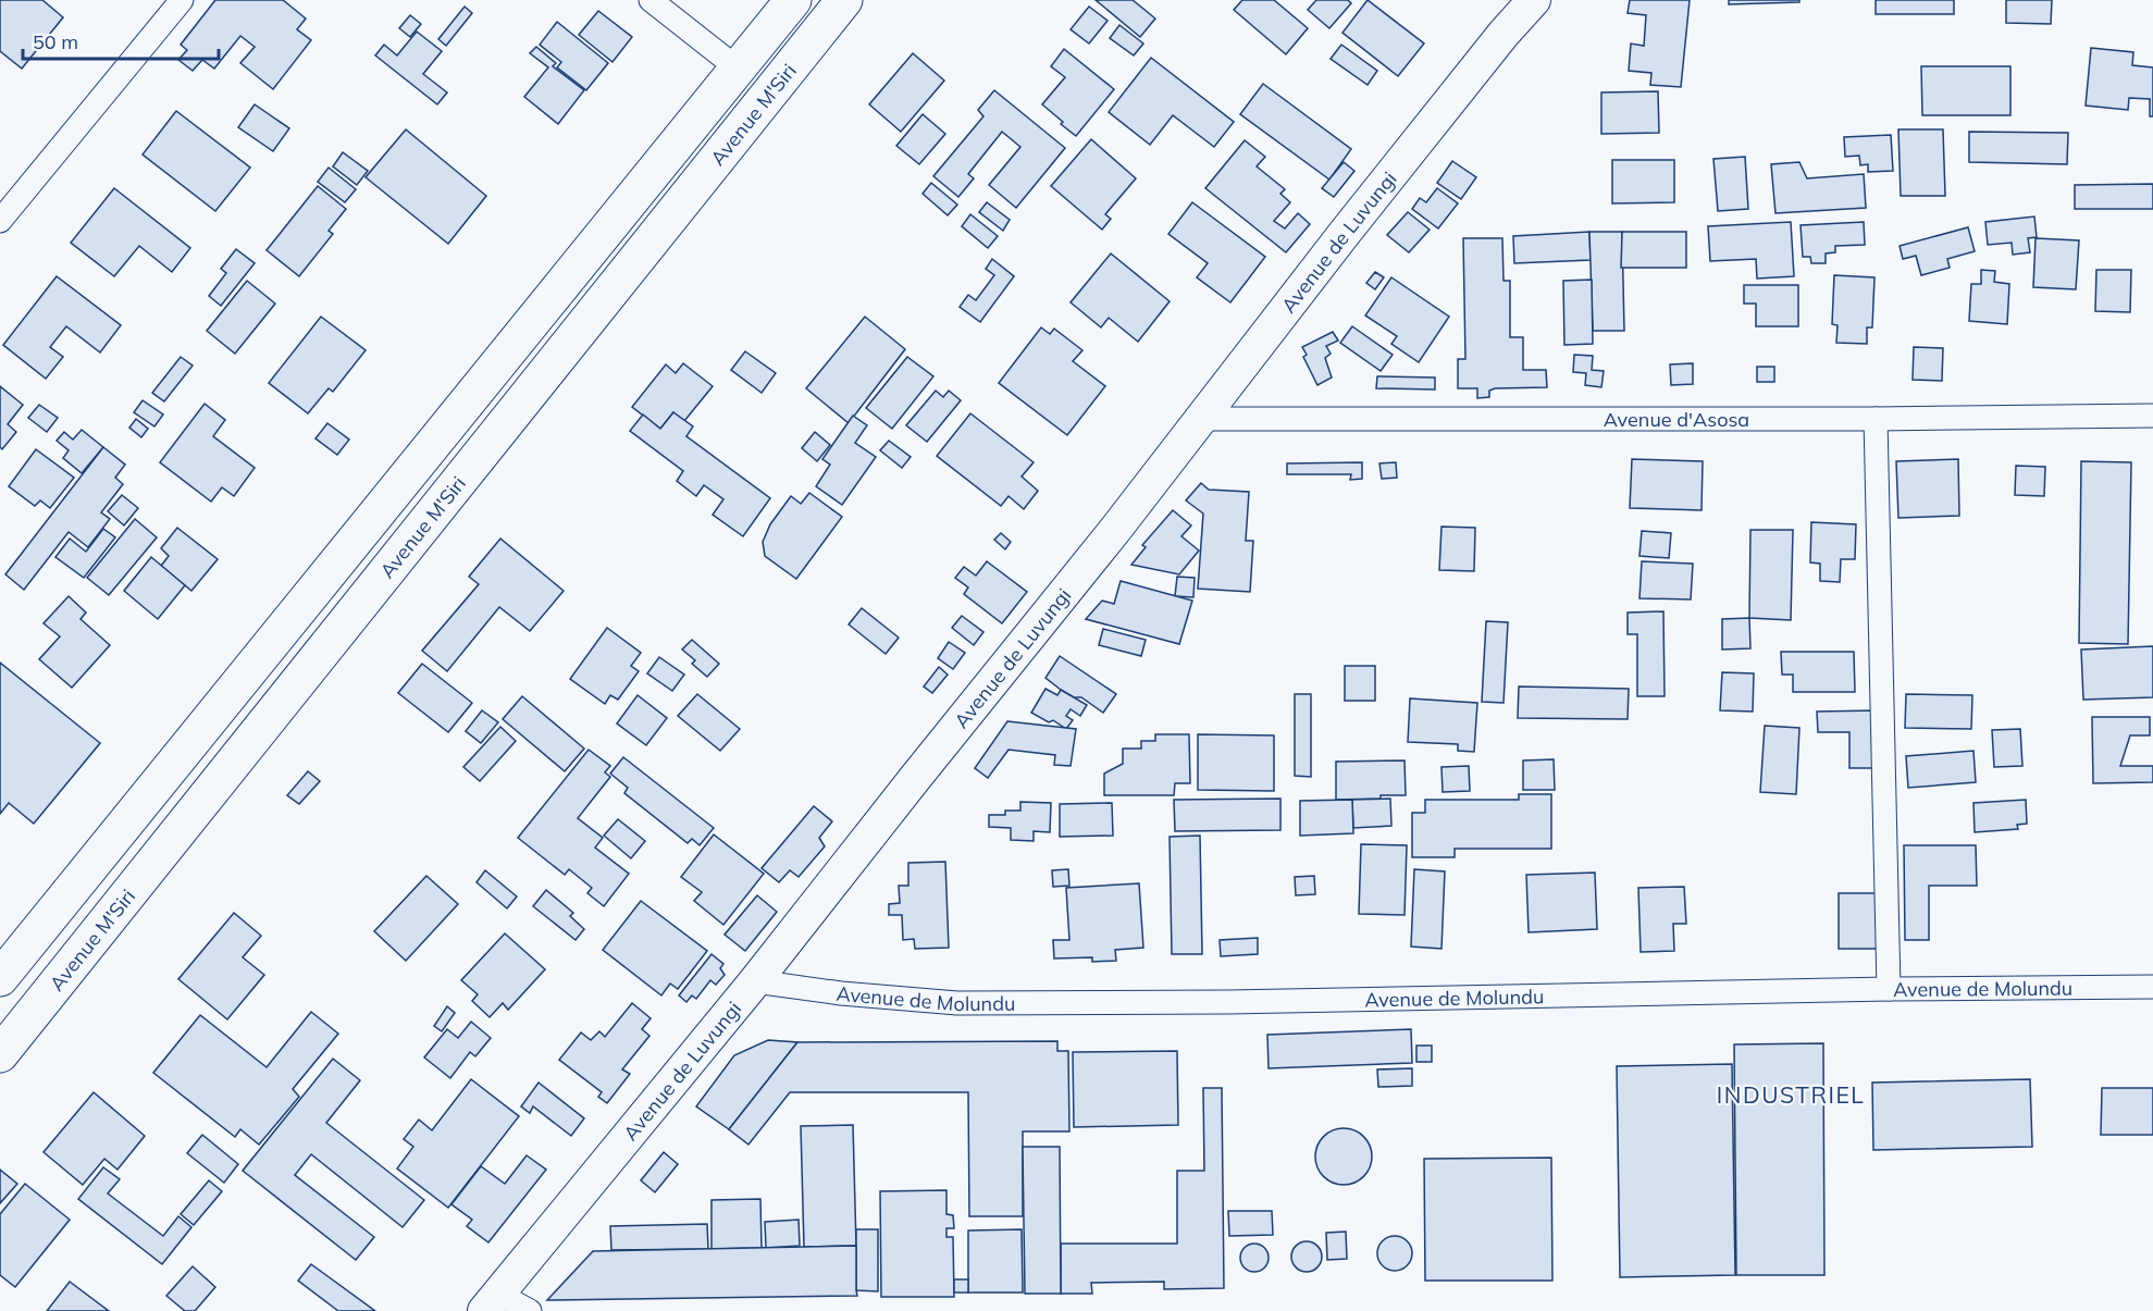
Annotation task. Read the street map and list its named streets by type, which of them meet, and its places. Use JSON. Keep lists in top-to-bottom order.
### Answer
{
  "streets": {
    "highway": ["Avenue M'Siri"],
    "street": ["Avenue de Luvungi", "Avenue d'Asosa", "Avenue de Molundu"]
  },
  "crossings": [
    ["Avenue de Luvungi", "Avenue d'Asosa"],
    ["Avenue de Luvungi", "Avenue de Molundu"]
  ],
  "districts": ["INDUSTRIEL"],
  "scale_bar": "50 m"
}
